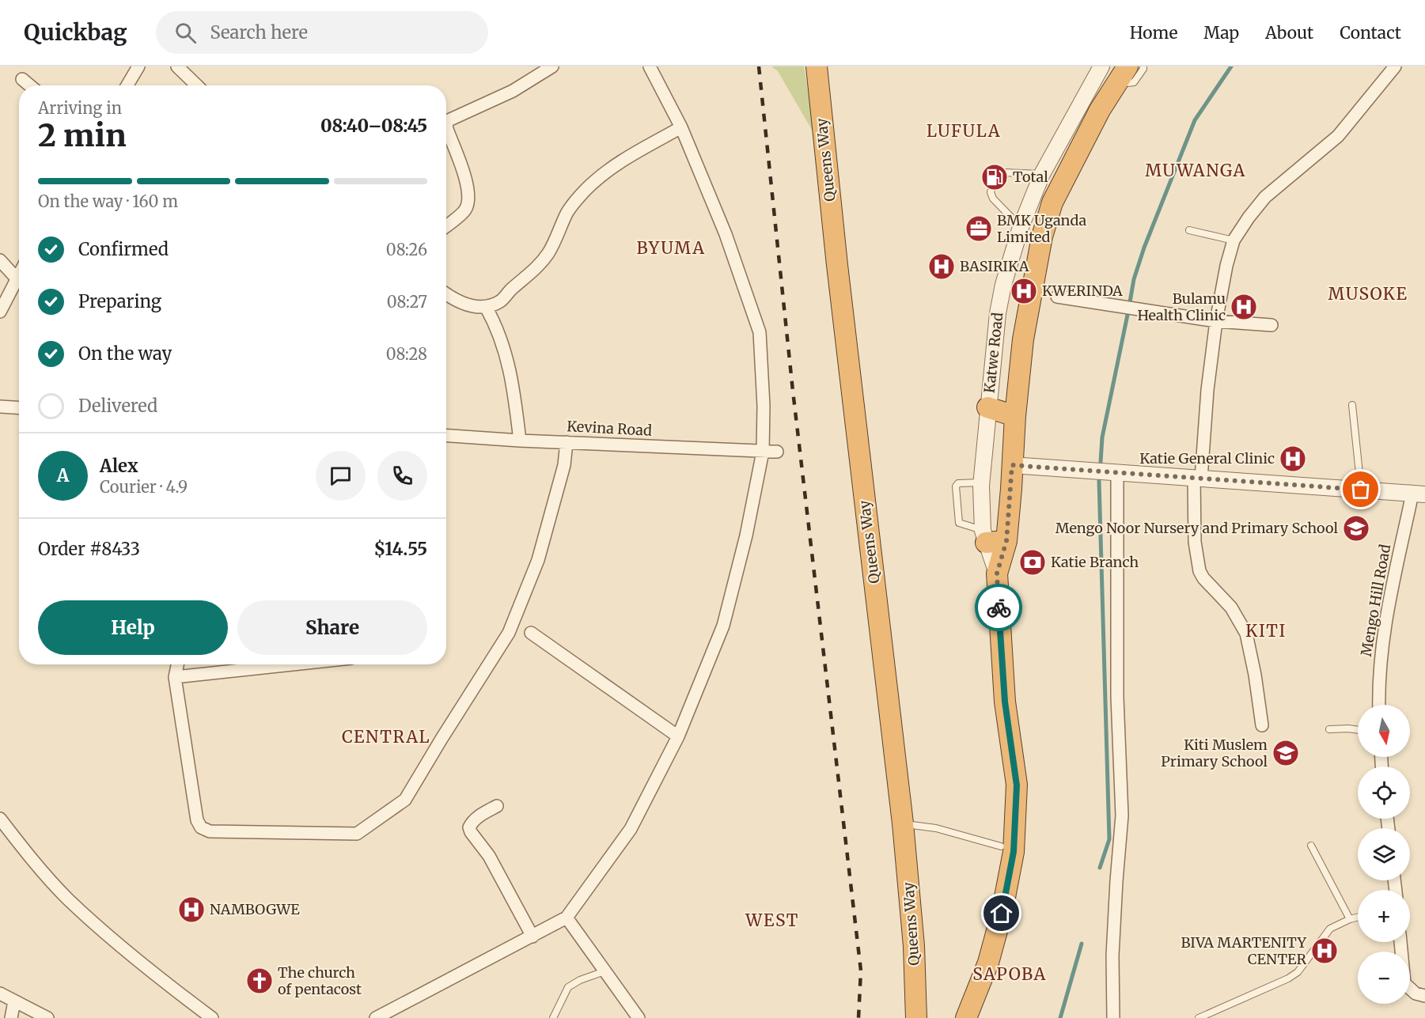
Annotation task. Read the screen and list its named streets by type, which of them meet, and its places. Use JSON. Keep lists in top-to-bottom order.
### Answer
{
  "streets": {
    "highway": ["Queens Way", "Katwe Road"],
    "street": ["Kevina Road", "Mengo Hill Road"]
  },
  "districts": [
    "LUFULA",
    "MUWANGA",
    "BYUMA",
    "MUSOKE",
    "KITI",
    "CENTRAL",
    "WEST",
    "SAPOBA"
  ],
  "places": {
    "fuel station": ["Total"],
    "office": ["BMK Uganda Limited"],
    "hospital": [
      "BASIRIKA",
      "KWERINDA",
      "Bulamu Health Clinic",
      "Katie General Clinic",
      "NAMBOGWE",
      "BIVA MARTENITY CENTER"
    ],
    "school or university": ["Mengo Noor Nursery and Primary School", "Kiti Muslem Primary School"],
    "bank": ["Katie Branch"],
    "church": ["The church of pentacost"]
  },
  "north": "bottom",
  "page": {
    "header": "Quickbag",
    "search": "Search here",
    "nav": [
      "Home",
      "Map",
      "About",
      "Contact"
    ],
    "heading": ["2 min", "Arriving in", "08:40–08:45"],
    "panel": [
      "Alex",
      "Courier · 4.9",
      "Order #8433",
      "$14.55"
    ],
    "bar": "On the way · 160 m",
    "list": [
      ["Confirmed", "08:26"],
      ["Preparing", "08:27"],
      ["On the way", "08:28"],
      "Delivered"
    ],
    "round": "A",
    "buttons": ["Help", "Share"],
    "map_buttons": ["+", "−"]
  }
}
